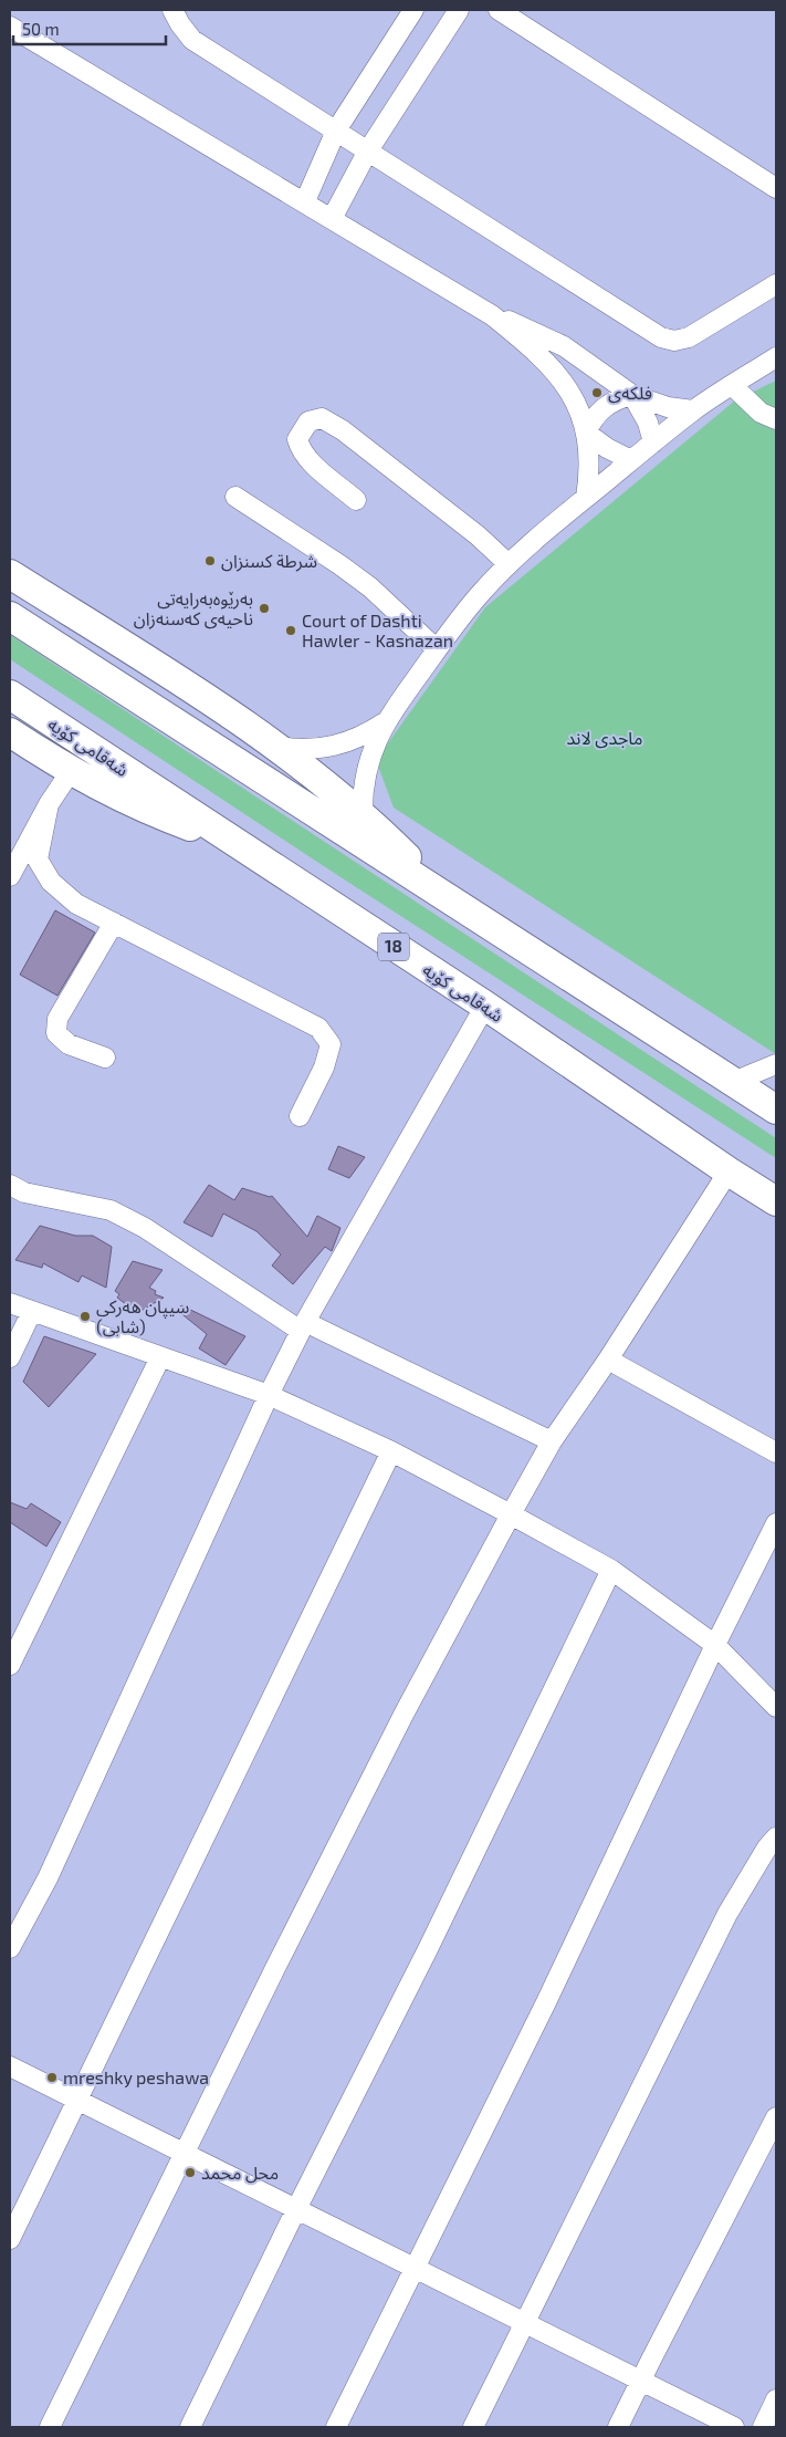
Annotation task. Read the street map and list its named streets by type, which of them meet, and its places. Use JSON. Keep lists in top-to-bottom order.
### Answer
{
  "streets": {
    "highway": ["شەقامی کۆیە", "18"]
  },
  "parks": ["ماجدی لاند"],
  "places": [
    "فلکەی",
    "شرطة كسنزان",
    "بەرێوەبەرایەتی ناحیەی کەسنەزان",
    "Court of Dashti Hawler - Kasnazan",
    "سیپان هەرکی (شابی)",
    "mreshky peshawa",
    "محل محمد"
  ],
  "scale_bar": "50 m"
}
